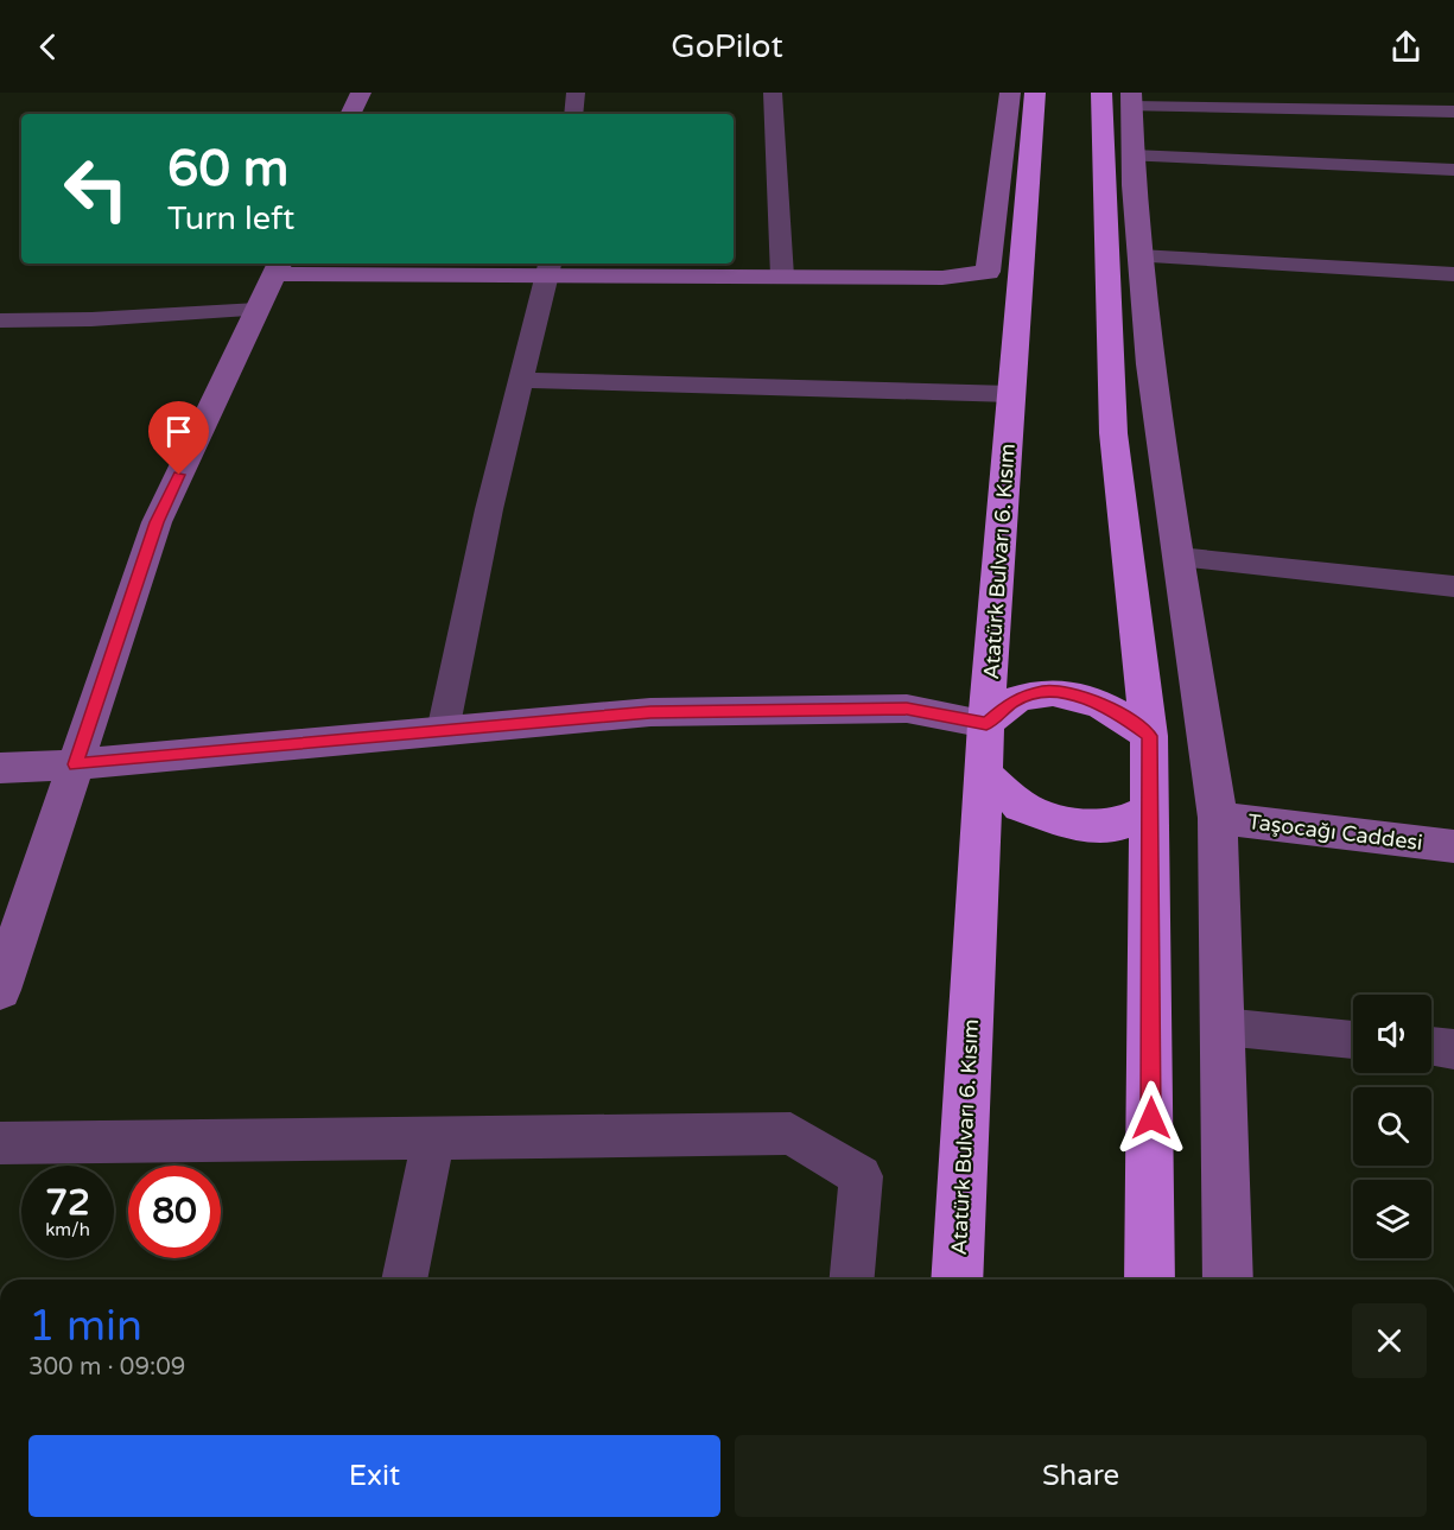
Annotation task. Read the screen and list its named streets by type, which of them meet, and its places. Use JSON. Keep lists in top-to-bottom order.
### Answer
{
  "streets": {
    "highway": ["Atatürk Bulvarı 6. Kısım"],
    "street": ["Taşocağı Caddesi"]
  },
  "page": {
    "header": "GoPilot",
    "turn": ["60 m", "Turn left"],
    "speed": "72 km/h",
    "limit": "80",
    "heading": ["1 min", "300 m · 09:09"],
    "buttons": ["Exit", "Share"]
  }
}
